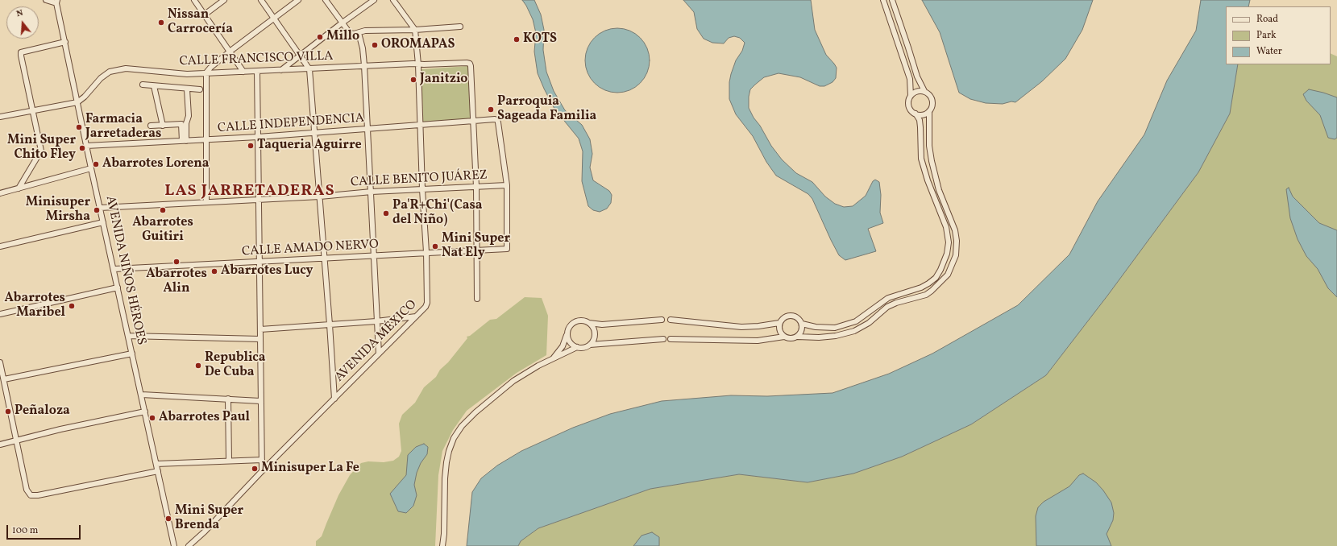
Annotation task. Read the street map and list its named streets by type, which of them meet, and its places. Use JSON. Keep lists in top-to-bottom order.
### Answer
{
  "streets": {
    "street": [
      "CALLE FRANCISCO VILLA",
      "CALLE INDEPENDENCIA",
      "CALLE BENITO JUÁREZ",
      "CALLE AMADO NERVO",
      "AVENIDA NIÑOS HÉROES",
      "AVENIDA MÉXICO"
    ]
  },
  "crossings": [
    ["CALLE FRANCISCO VILLA", "CALLE INDEPENDENCIA"],
    ["CALLE FRANCISCO VILLA", "AVENIDA NIÑOS HÉROES"],
    ["CALLE FRANCISCO VILLA", "AVENIDA MÉXICO"],
    ["CALLE INDEPENDENCIA", "CALLE BENITO JUÁREZ"],
    ["CALLE INDEPENDENCIA", "CALLE AMADO NERVO"],
    ["CALLE INDEPENDENCIA", "AVENIDA NIÑOS HÉROES"],
    ["CALLE INDEPENDENCIA", "AVENIDA MÉXICO"],
    ["CALLE BENITO JUÁREZ", "CALLE AMADO NERVO"],
    ["CALLE BENITO JUÁREZ", "AVENIDA NIÑOS HÉROES"],
    ["CALLE BENITO JUÁREZ", "AVENIDA MÉXICO"],
    ["CALLE AMADO NERVO", "AVENIDA NIÑOS HÉROES"],
    ["CALLE AMADO NERVO", "AVENIDA MÉXICO"]
  ],
  "districts": ["LAS JARRETADERAS"],
  "places": [
    "Nissan Carrocería",
    "Millo",
    "KOTS",
    "OROMAPAS",
    "Janitzio",
    "Parroquia Sageada Familia",
    "Farmacia Jarretaderas",
    "Taqueria Aguirre",
    "Mini Super Chito Fley",
    "Abarrotes Lorena",
    "Minisuper Mirsha",
    "Abarrotes Guitiri",
    "Pa'R+Chi'(Casa del Niño)",
    "Mini Super Nat Ely",
    "Abarrotes Alin",
    "Abarrotes Lucy",
    "Abarrotes Maribel",
    "Republica De Cuba",
    "Peñaloza",
    "Abarrotes Paul",
    "Minisuper La Fe",
    "Mini Super Brenda"
  ],
  "legend": ["Road", "Park", "Water"],
  "scale_bar": "100 m",
  "north": "top"
}
